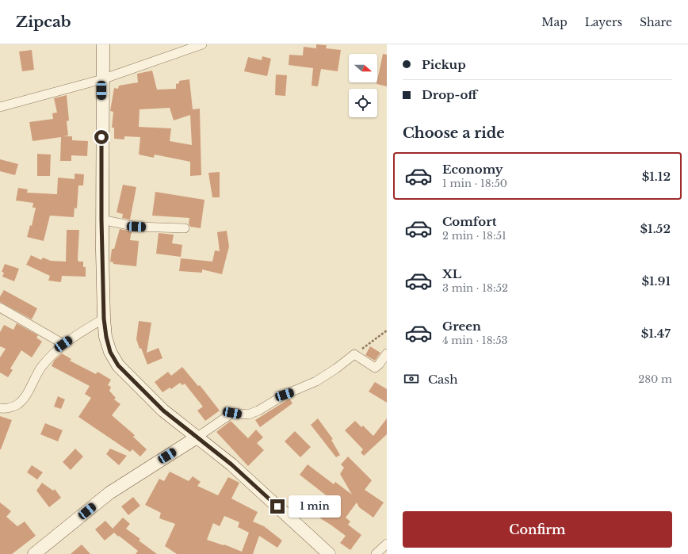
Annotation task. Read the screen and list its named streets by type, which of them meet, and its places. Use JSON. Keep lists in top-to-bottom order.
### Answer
{
  "north": "right",
  "page": {
    "header": "Zipcab",
    "nav": ["Map", "Layers", "Share"],
    "banner": ["Pickup", "Drop-off"],
    "heading": "Choose a ride",
    "list": [
      {
        "name": "Economy",
        "note": "1 min · 18:50",
        "value": "$1.12"
      },
      {
        "name": "Comfort",
        "note": "2 min · 18:51",
        "value": "$1.52"
      },
      {
        "name": "XL",
        "note": "3 min · 18:52",
        "value": "$1.91"
      },
      {
        "name": "Green",
        "note": "4 min · 18:53",
        "value": "$1.47"
      }
    ],
    "pay": ["Cash", "280 m"],
    "bubble": "1 min",
    "buttons": "Confirm"
  }
}
